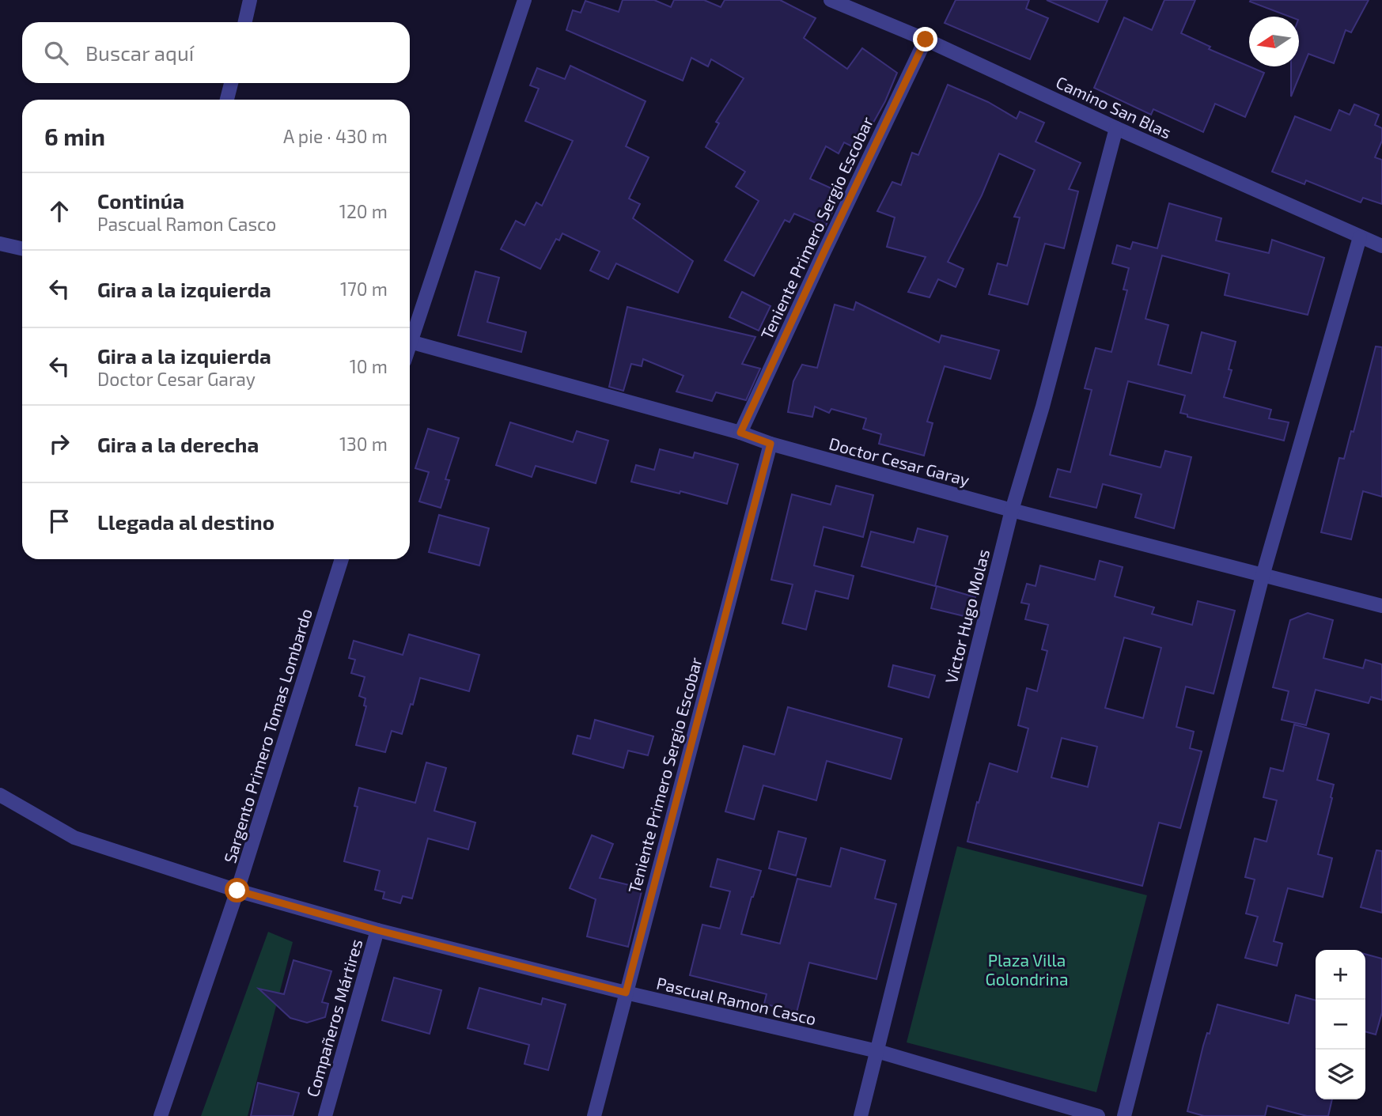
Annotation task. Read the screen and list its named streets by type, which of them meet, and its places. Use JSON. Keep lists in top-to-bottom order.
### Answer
{
  "streets": {
    "street": [
      "Camino San Blas",
      "Teniente Primero Sergio Escobar",
      "Doctor Cesar Garay",
      "Victor Hugo Molas",
      "Sargento Primero Tomas Lombardo",
      "Pascual Ramon Casco",
      "Compañeros Mártires"
    ]
  },
  "crossings": [
    ["Camino San Blas", "Teniente Primero Sergio Escobar"],
    ["Camino San Blas", "Victor Hugo Molas"],
    ["Teniente Primero Sergio Escobar", "Doctor Cesar Garay"],
    ["Teniente Primero Sergio Escobar", "Pascual Ramon Casco"],
    ["Doctor Cesar Garay", "Victor Hugo Molas"],
    ["Victor Hugo Molas", "Pascual Ramon Casco"],
    ["Sargento Primero Tomas Lombardo", "Pascual Ramon Casco"],
    ["Pascual Ramon Casco", "Compañeros Mártires"]
  ],
  "parks": ["Plaza Villa Golondrina"],
  "north": "left",
  "page": {
    "search": "Buscar aquí",
    "heading": ["6 min", "A pie · 430 m"],
    "list": [
      ["Continúa", "Pascual Ramon Casco", "120 m"],
      ["Gira a la izquierda", "170 m"],
      ["Gira a la izquierda", "Doctor Cesar Garay", "10 m"],
      ["Gira a la derecha", "130 m"],
      "Llegada al destino"
    ],
    "map_buttons": ["+", "−"]
  }
}
